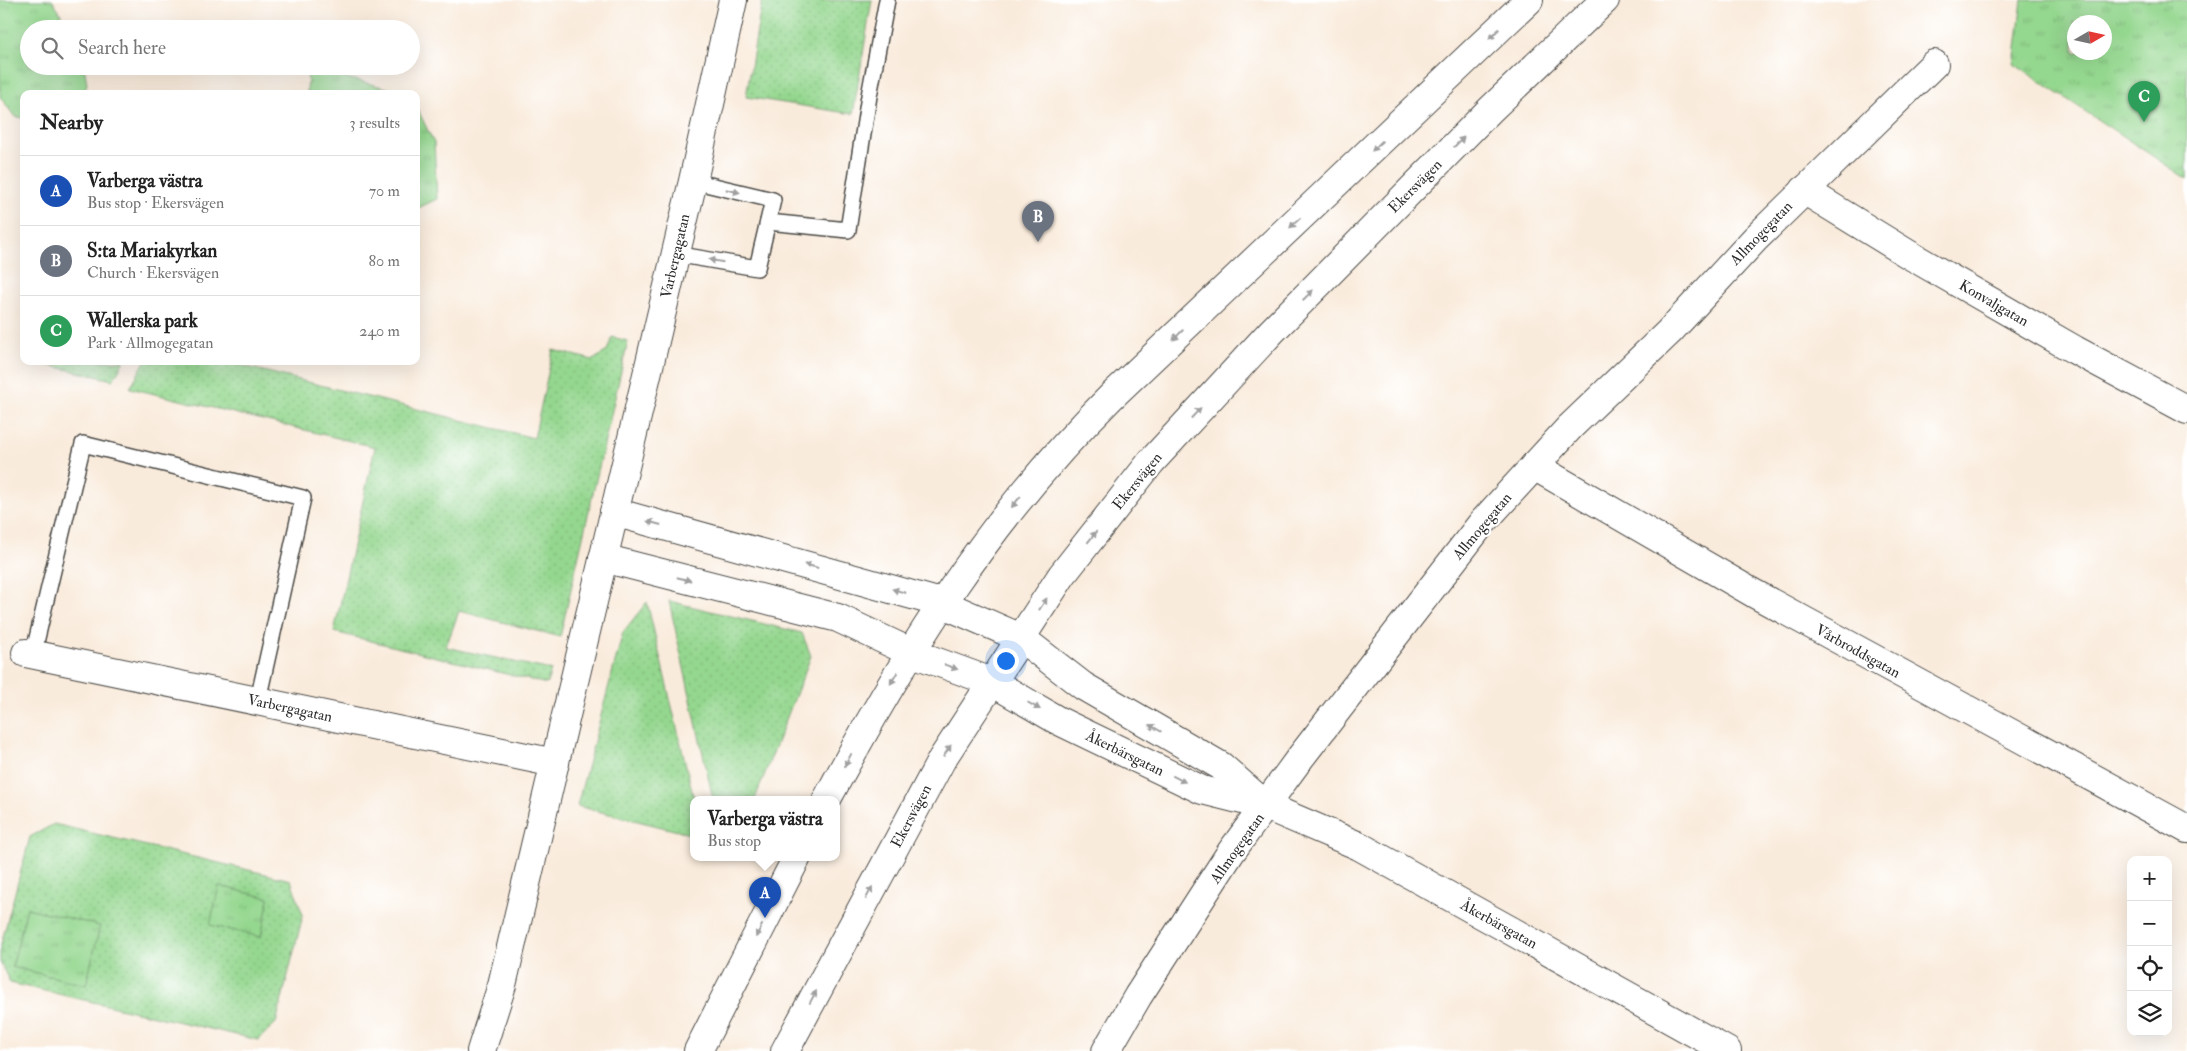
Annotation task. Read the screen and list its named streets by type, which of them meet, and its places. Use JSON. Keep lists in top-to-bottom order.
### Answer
{
  "streets": {
    "street": [
      "Ekersvägen",
      "Allmogegatan",
      "Varbergagatan",
      "Konvaljgatan",
      "Vårbroddsgatan",
      "Åkerbärsgatan"
    ]
  },
  "crossings": [
    ["Ekersvägen", "Åkerbärsgatan"],
    ["Allmogegatan", "Konvaljgatan"],
    ["Allmogegatan", "Vårbroddsgatan"],
    ["Allmogegatan", "Åkerbärsgatan"]
  ],
  "north": "right",
  "page": {
    "search": "Search here",
    "pins": ["C", "B", "A"],
    "heading": ["Nearby", "3 results"],
    "list": [
      {
        "mark": "A",
        "name": "Varberga västra",
        "note": "Bus stop · Ekersvägen",
        "value": "70 m"
      },
      {
        "mark": "B",
        "name": "S:ta Mariakyrkan",
        "note": "Church · Ekersvägen",
        "value": "80 m"
      },
      {
        "mark": "C",
        "name": "Wallerska park",
        "note": "Park · Allmogegatan",
        "value": "240 m"
      }
    ],
    "popup": ["Varberga västra", "Bus stop"],
    "map_buttons": ["+", "−"]
  }
}
